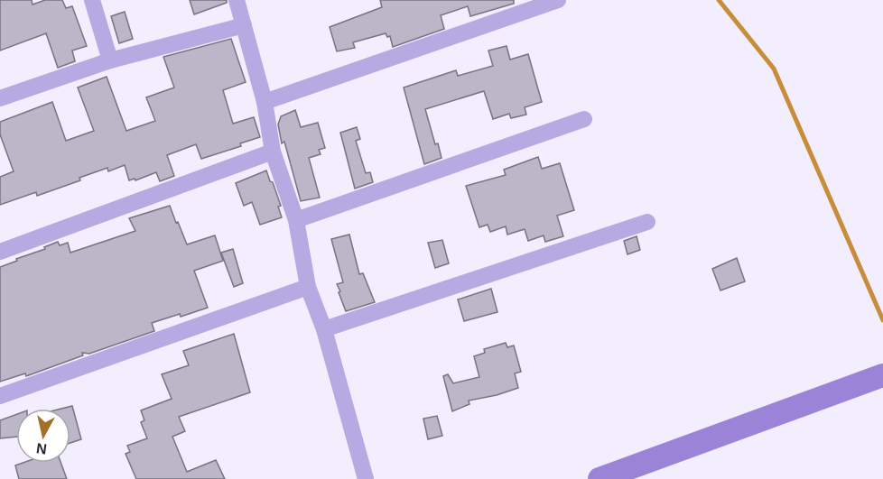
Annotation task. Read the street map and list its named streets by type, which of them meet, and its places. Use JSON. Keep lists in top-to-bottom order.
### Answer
{
  "north": "bottom"
}
